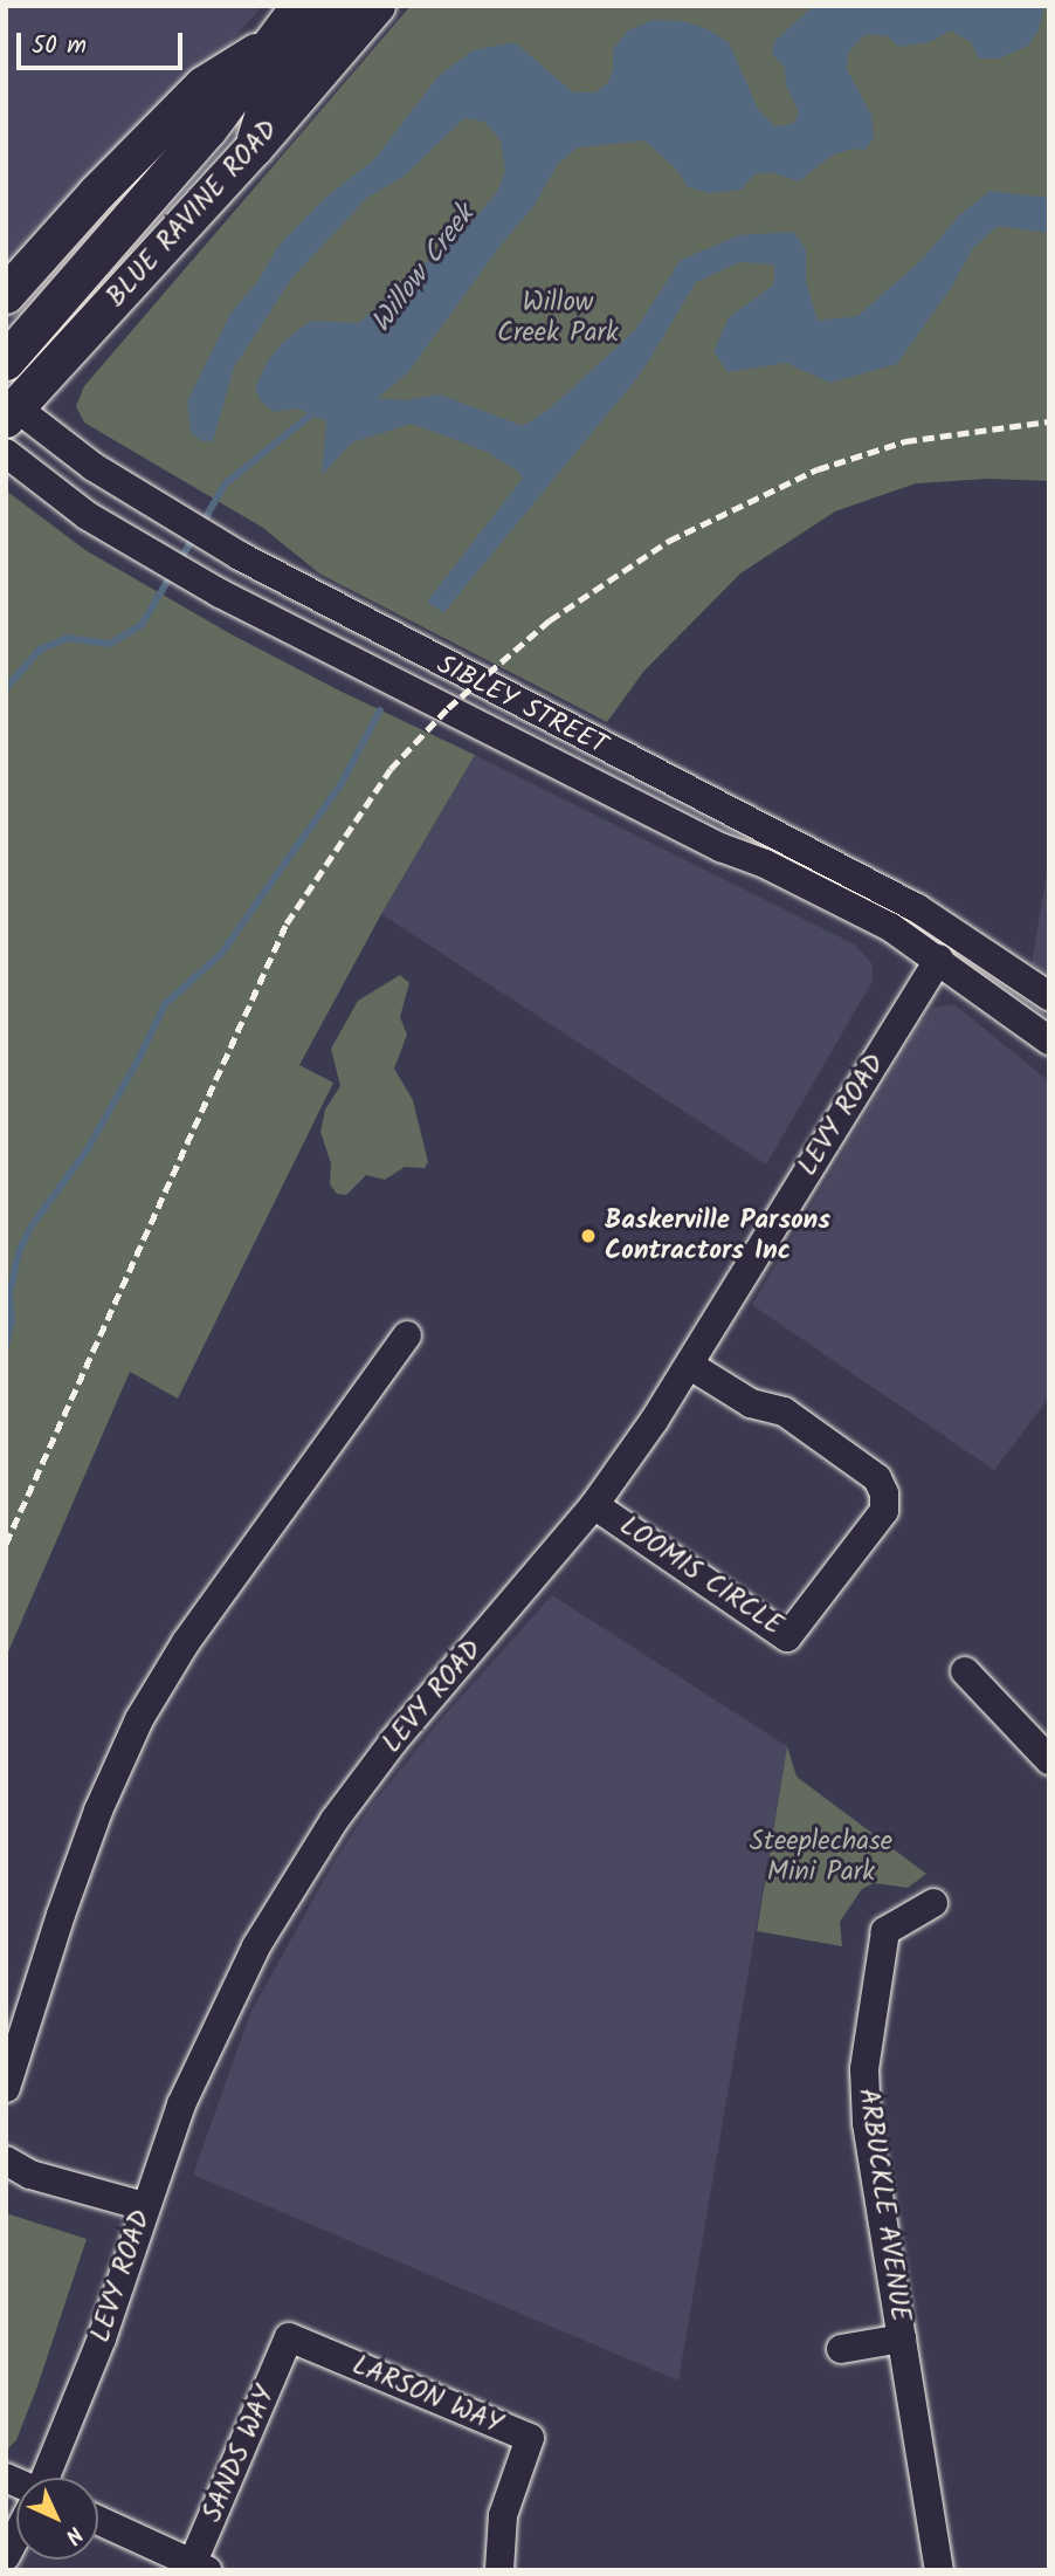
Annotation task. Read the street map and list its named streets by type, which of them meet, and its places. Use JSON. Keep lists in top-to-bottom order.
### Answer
{
  "streets": {
    "main road": ["BLUE RAVINE ROAD"],
    "street": [
      "SIBLEY STREET",
      "LEVY ROAD",
      "LOOMIS CIRCLE",
      "ARBUCKLE AVENUE",
      "LARSON WAY",
      "SANDS WAY"
    ]
  },
  "crossings": [
    ["BLUE RAVINE ROAD", "SIBLEY STREET"],
    ["SIBLEY STREET", "LEVY ROAD"],
    ["LEVY ROAD", "LOOMIS CIRCLE"],
    ["LARSON WAY", "SANDS WAY"]
  ],
  "water": ["Willow Creek"],
  "parks": ["Willow Creek Park", "Steeplechase Mini Park"],
  "places": ["Baskerville Parsons Contractors Inc"],
  "scale_bar": "50 m",
  "north": "bottom right"
}
